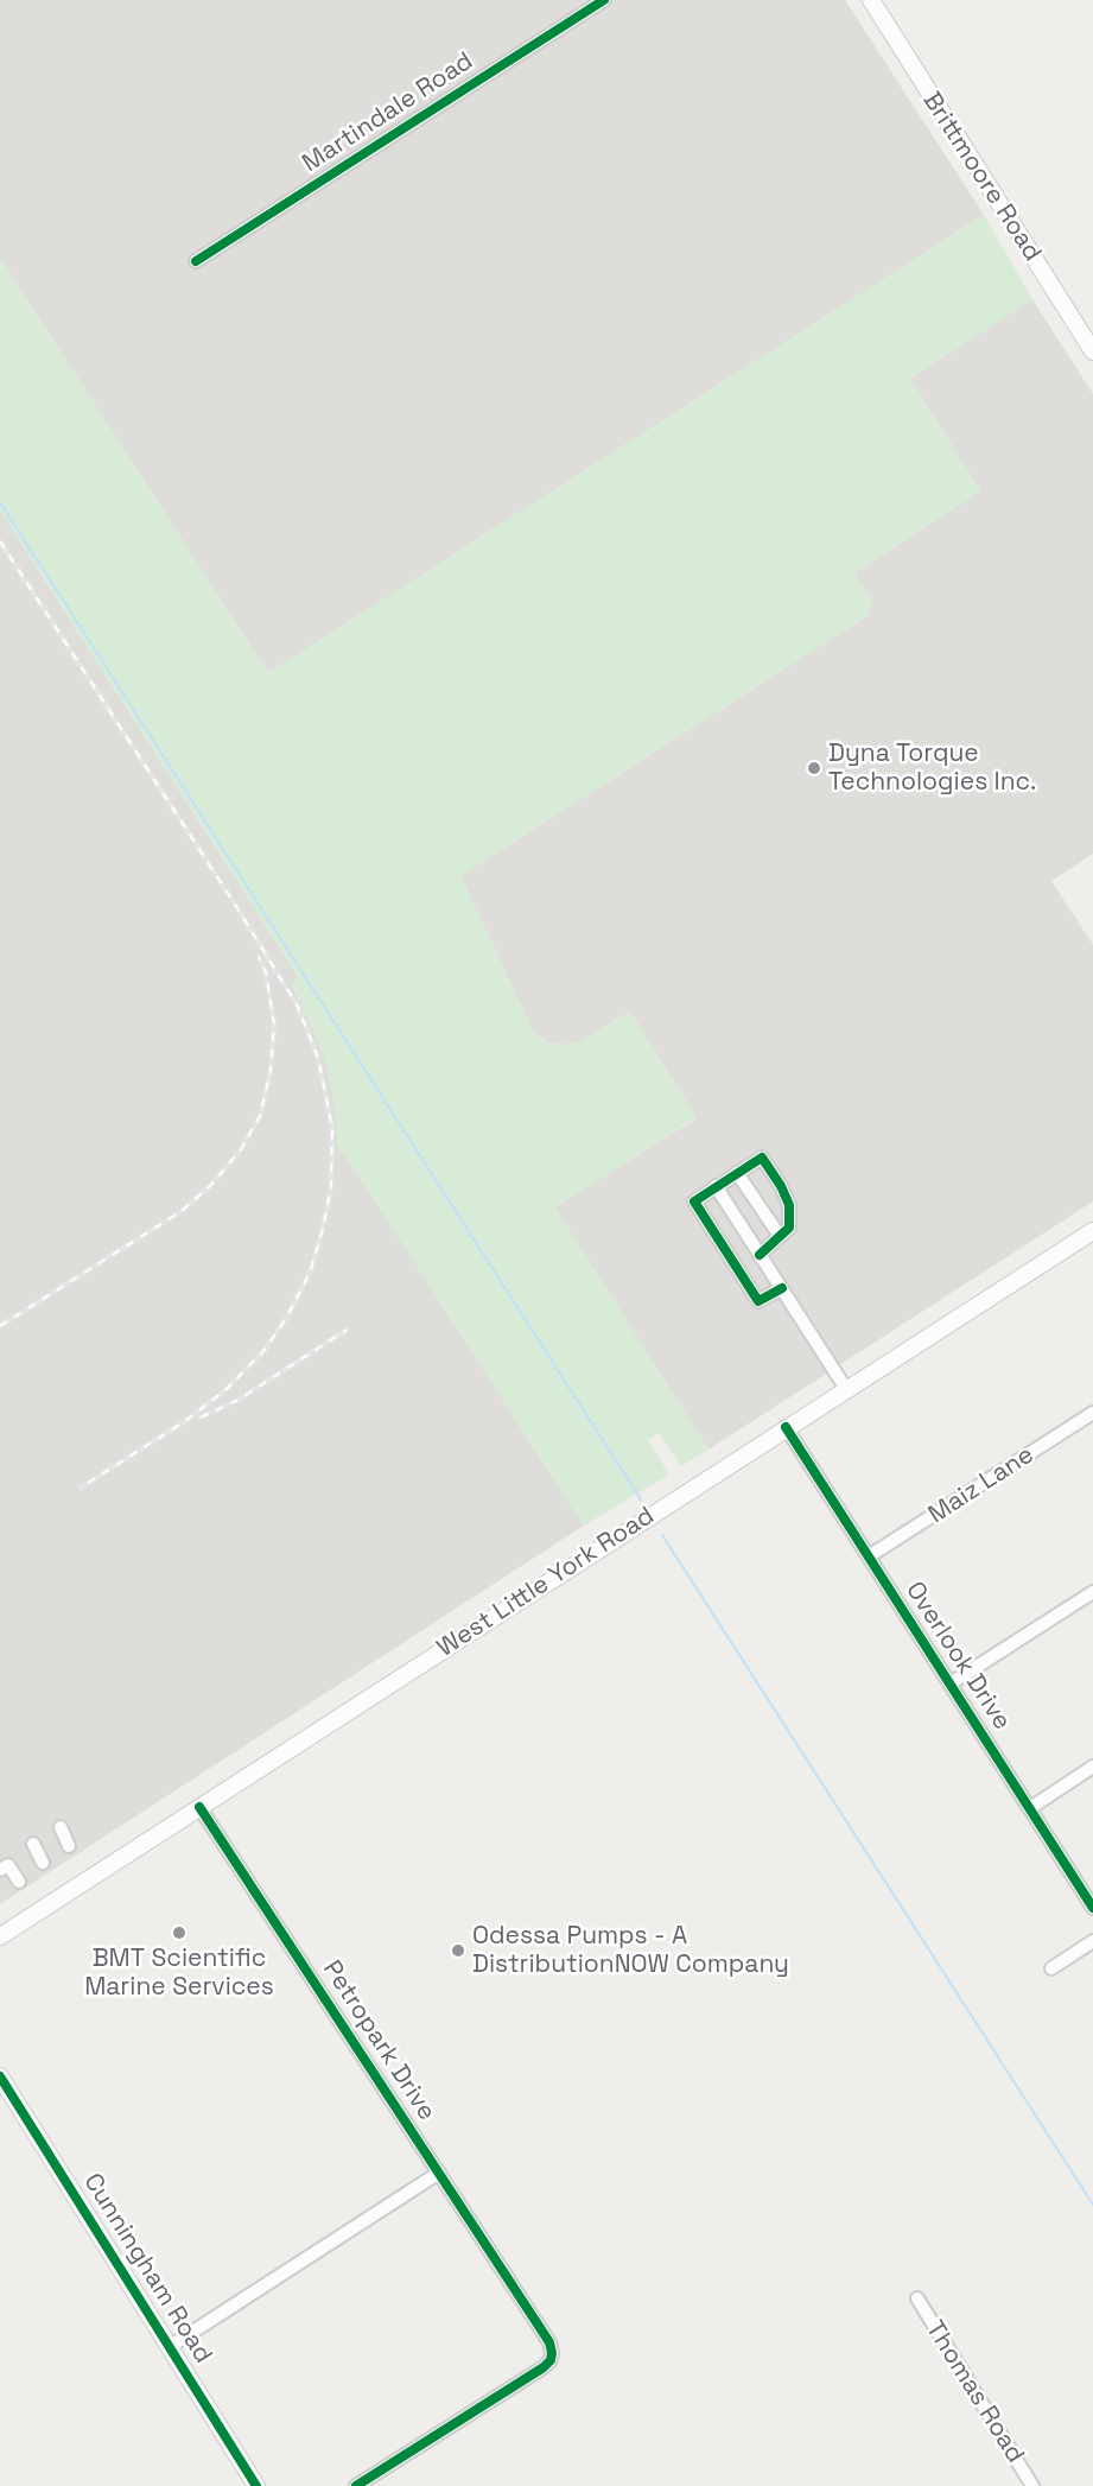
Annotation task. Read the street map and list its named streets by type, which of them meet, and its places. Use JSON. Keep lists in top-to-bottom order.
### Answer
{
  "streets": {
    "main road": ["Brittmoore Road", "West Little York Road", "Cunningham Road"],
    "street": [
      "Martindale Road",
      "Maiz Lane",
      "Overlook Drive",
      "Petropark Drive",
      "Thomas Road"
    ]
  },
  "crossings": [
    ["Maiz Lane", "Overlook Drive"],
    ["West Little York Road", "Overlook Drive"],
    ["West Little York Road", "Petropark Drive"]
  ],
  "places": ["Dyna Torque Technologies Inc.", "BMT Scientific Marine Services", "Odessa Pumps - A DistributionNOW Company"]
}
